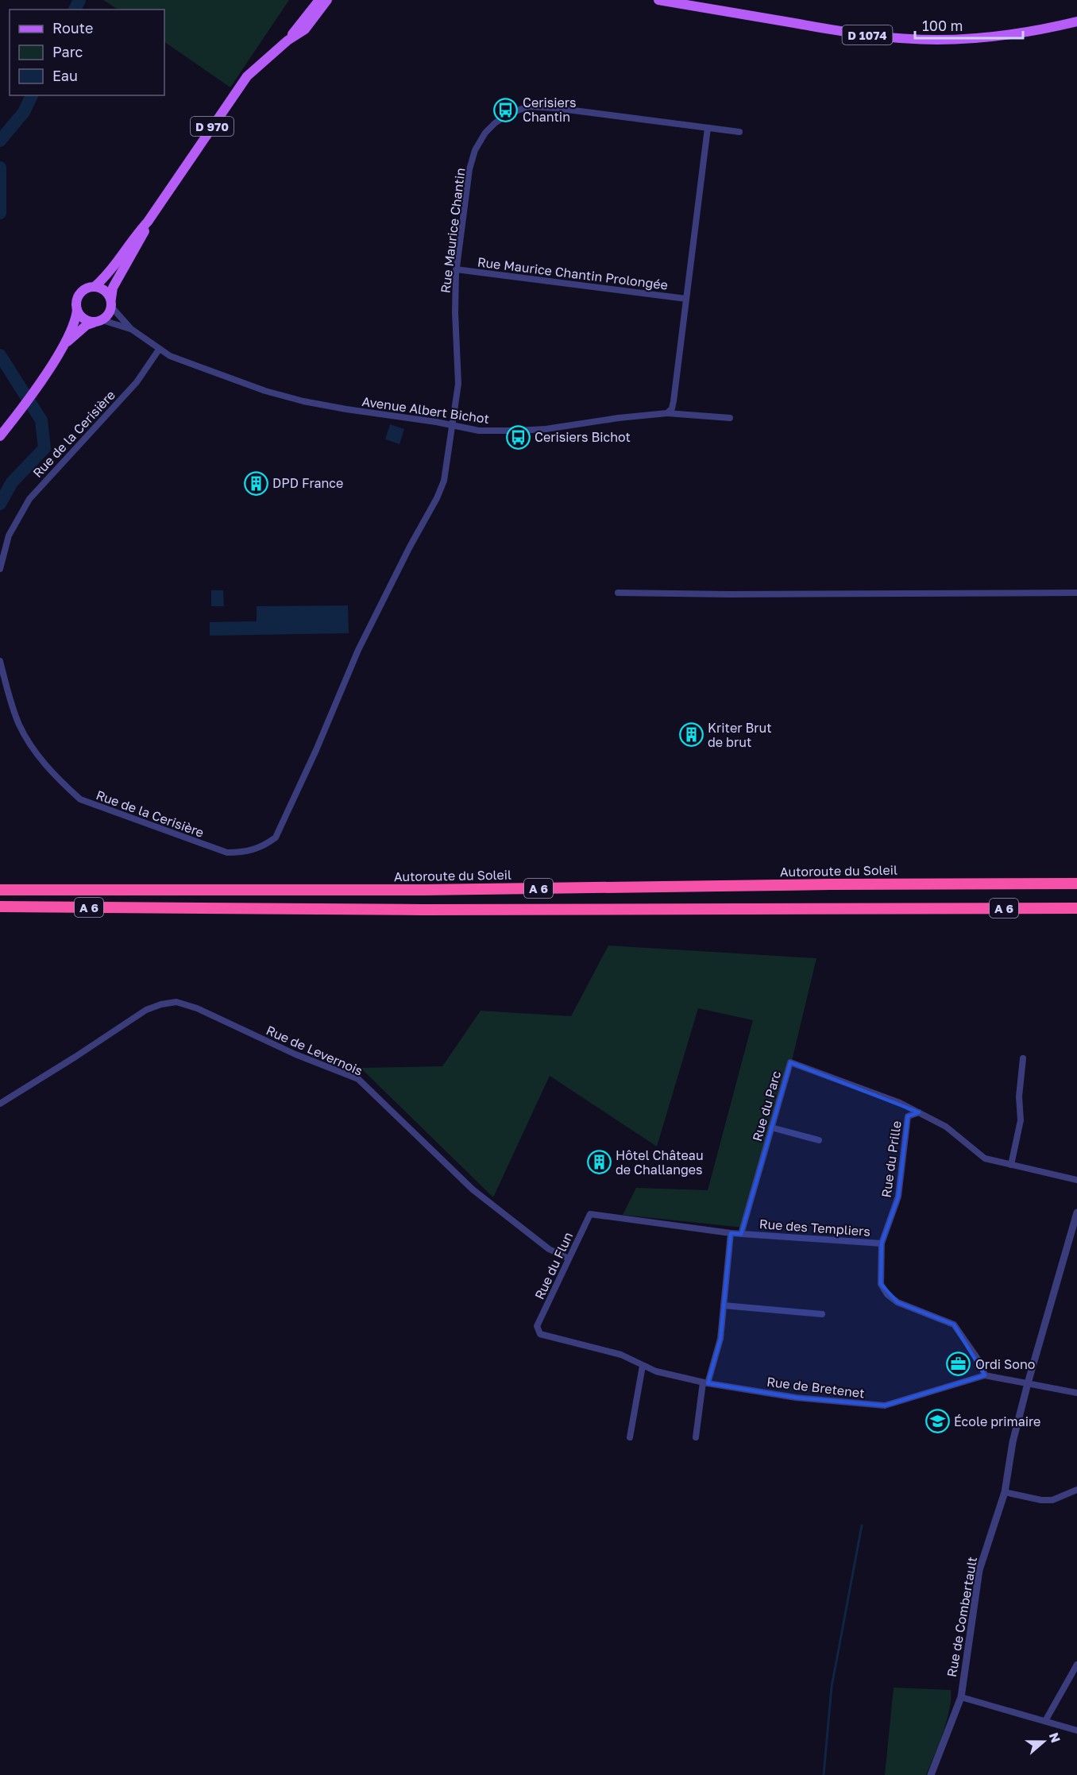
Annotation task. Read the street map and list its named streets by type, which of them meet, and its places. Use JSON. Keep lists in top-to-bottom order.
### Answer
{
  "streets": {
    "highway": ["Autoroute du Soleil", "A 6"],
    "main road": ["D 1074", "D 970"],
    "street": [
      "Rue Maurice Chantin",
      "Rue Maurice Chantin Prolongée",
      "Avenue Albert Bichot",
      "Rue de la Cerisière",
      "Rue de Levernois",
      "Rue du Parc",
      "Rue du Prille",
      "Rue des Templiers",
      "Rue du Flun",
      "Rue de Bretenet",
      "Rue de Combertault"
    ]
  },
  "crossings": [
    ["Rue Maurice Chantin", "Rue Maurice Chantin Prolongée"],
    ["Rue Maurice Chantin", "Avenue Albert Bichot"],
    ["Rue Maurice Chantin", "Rue de la Cerisière"],
    ["Avenue Albert Bichot", "Rue de la Cerisière"],
    ["Rue de Levernois", "Rue du Flun"],
    ["Rue du Parc", "Rue du Prille"],
    ["Rue du Parc", "Rue des Templiers"],
    ["Rue du Prille", "Rue des Templiers"],
    ["Rue des Templiers", "Rue du Flun"],
    ["Rue des Templiers", "Rue de Bretenet"],
    ["Rue du Flun", "Rue de Bretenet"]
  ],
  "places": {
    "bus stop": ["Cerisiers Chantin", "Cerisiers Bichot"],
    "building": ["DPD France", "Kriter Brut de brut", "Hôtel Château de Challanges"],
    "office": ["Ordi Sono"],
    "school or university": ["École primaire"]
  },
  "legend": ["Route", "Parc", "Eau"],
  "scale_bar": "100 m",
  "north": "right"
}
